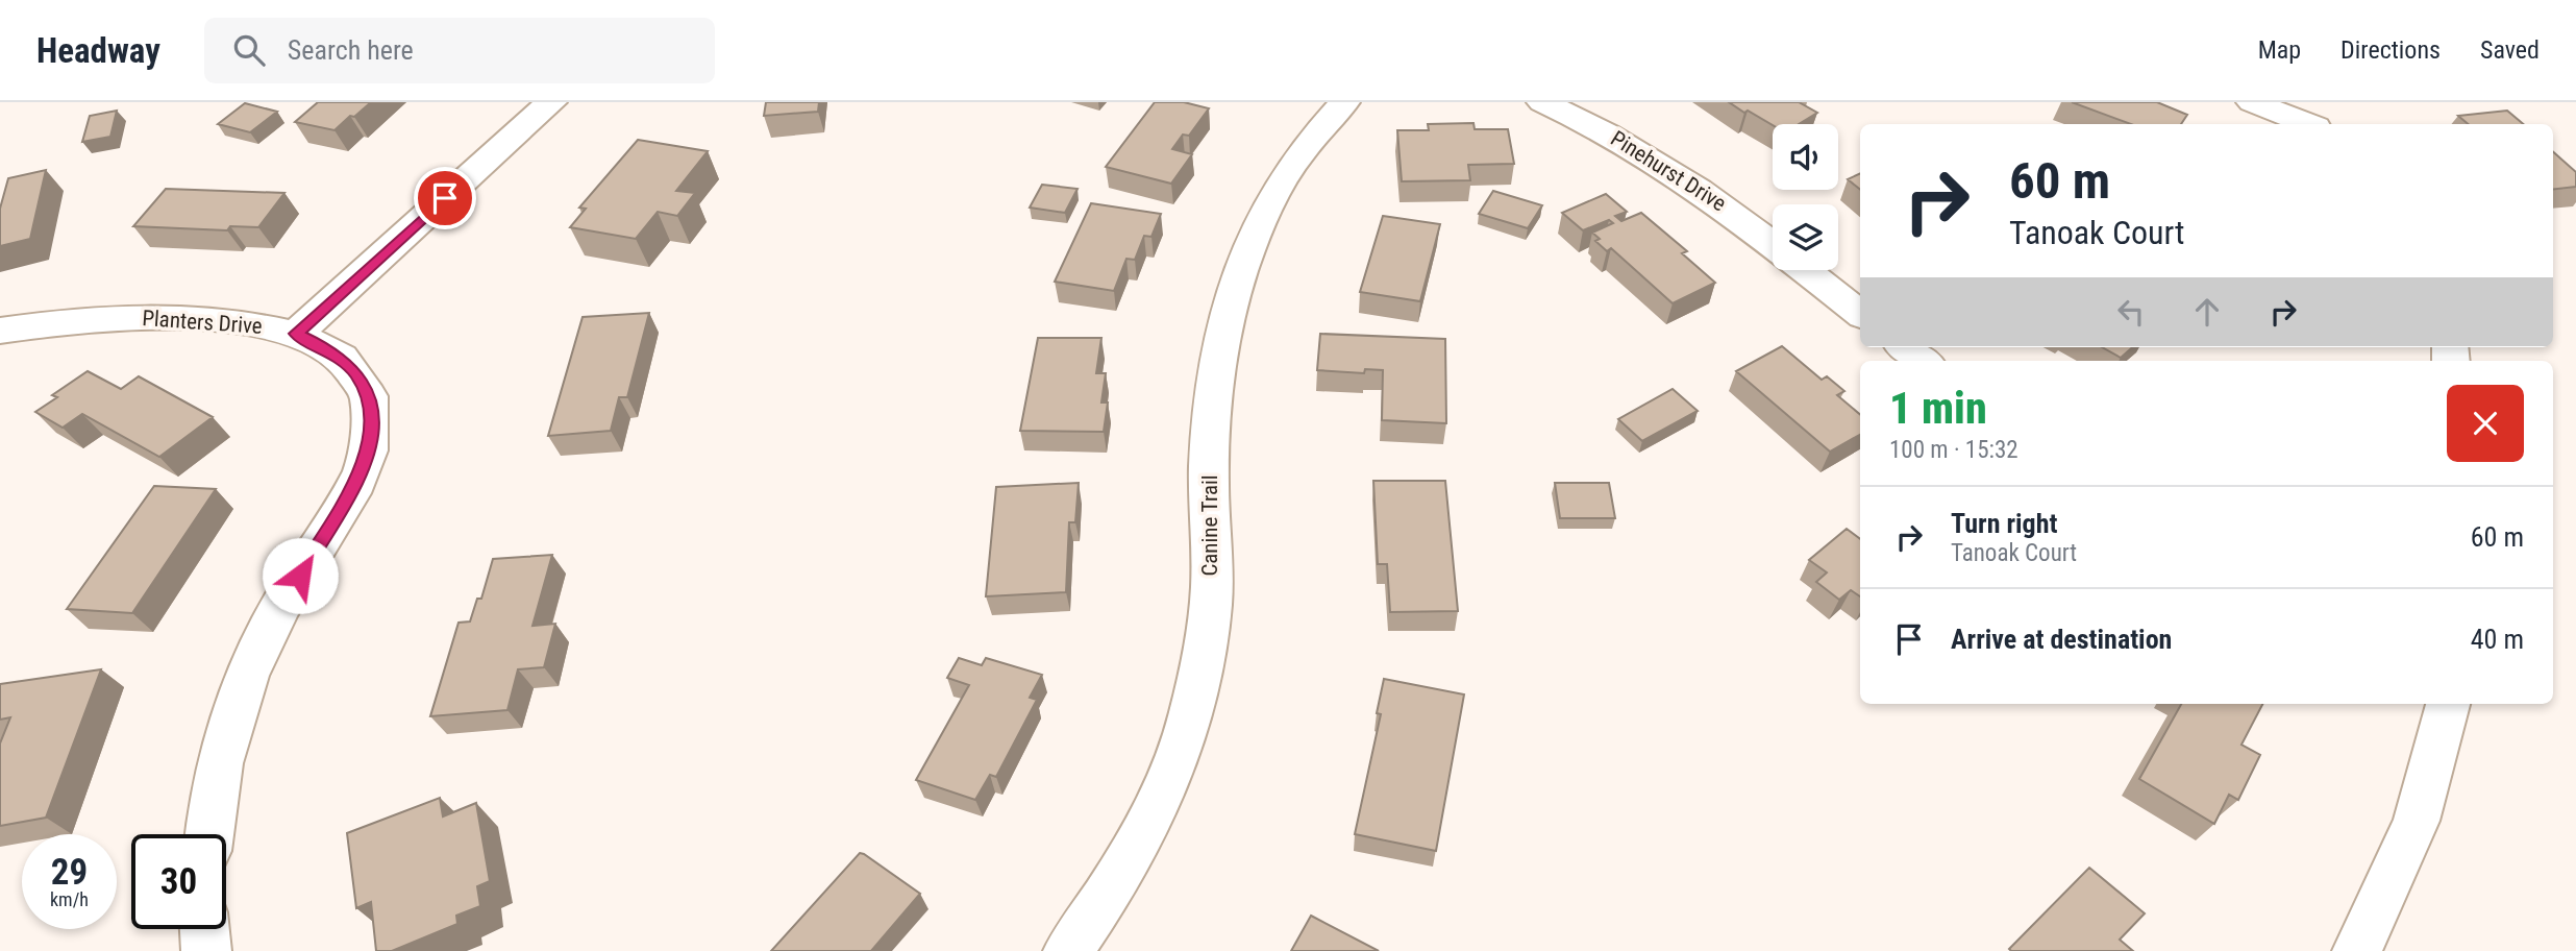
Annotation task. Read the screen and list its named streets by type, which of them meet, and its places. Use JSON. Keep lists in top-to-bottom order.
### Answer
{
  "streets": {
    "street": ["Pinehurst Drive", "Planters Drive", "Canine Trail"]
  },
  "page": {
    "header": "Headway",
    "search": "Search here",
    "nav": ["Map", "Directions", "Saved"],
    "turn": ["60 m", "Tanoak Court"],
    "heading": ["1 min", "100 m · 15:32"],
    "list": [
      {
        "name": "Turn right",
        "note": "Tanoak Court",
        "value": "60 m"
      },
      {
        "name": "Arrive at destination",
        "value": "40 m"
      }
    ],
    "speed": "29 km/h",
    "limit": "30"
  }
}
